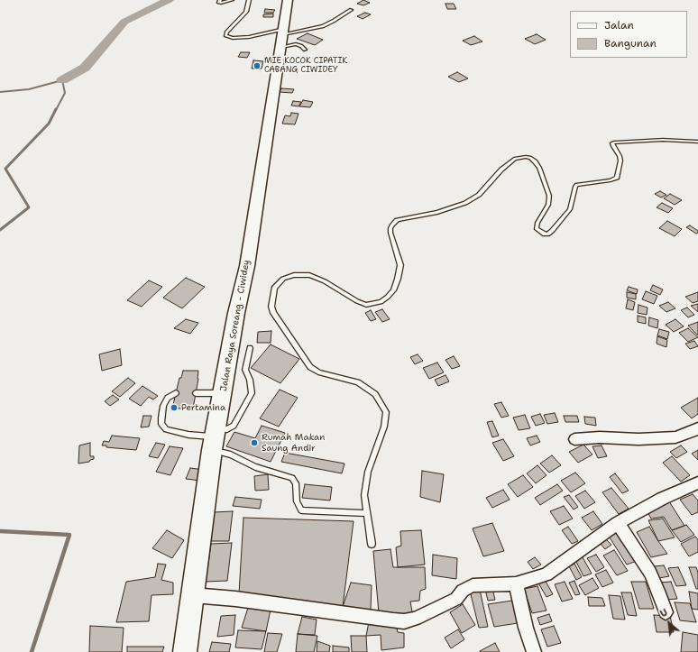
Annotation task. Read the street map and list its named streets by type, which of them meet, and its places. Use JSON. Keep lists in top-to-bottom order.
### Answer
{
  "streets": {
    "highway": ["Jalan Raya Soreang - Ciwidey"]
  },
  "places": ["MIE KOCOK CIPATIK CABANG CIWIDEY", "Pertamina", "Rumah Makan Saung Andir"],
  "legend": ["Jalan", "Bangunan"],
  "north": "top left"
}
